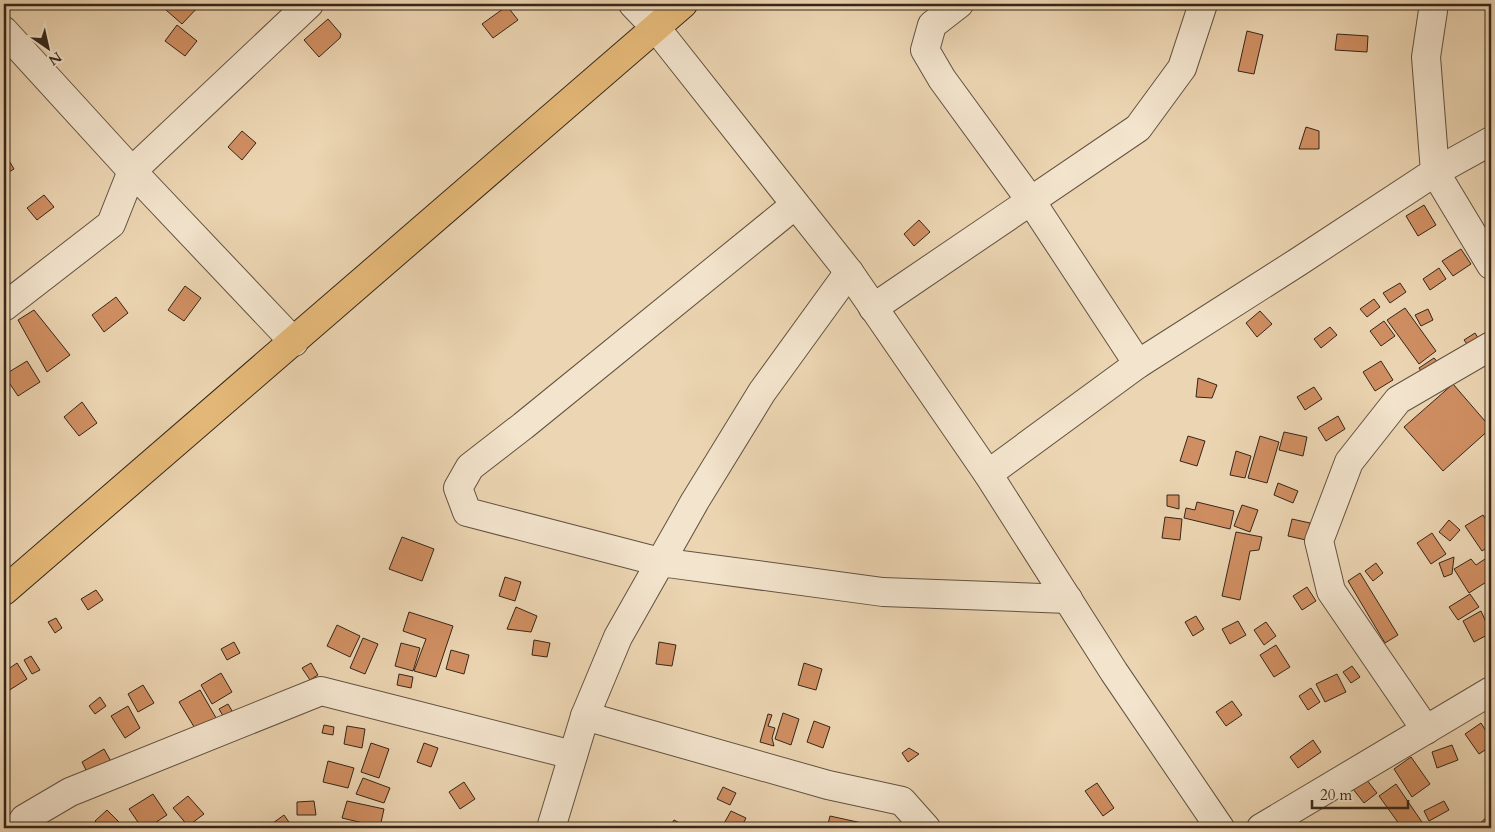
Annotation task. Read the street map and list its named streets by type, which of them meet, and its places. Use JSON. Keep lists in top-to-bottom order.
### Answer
{
  "scale_bar": "20 m",
  "north": "bottom right"
}
